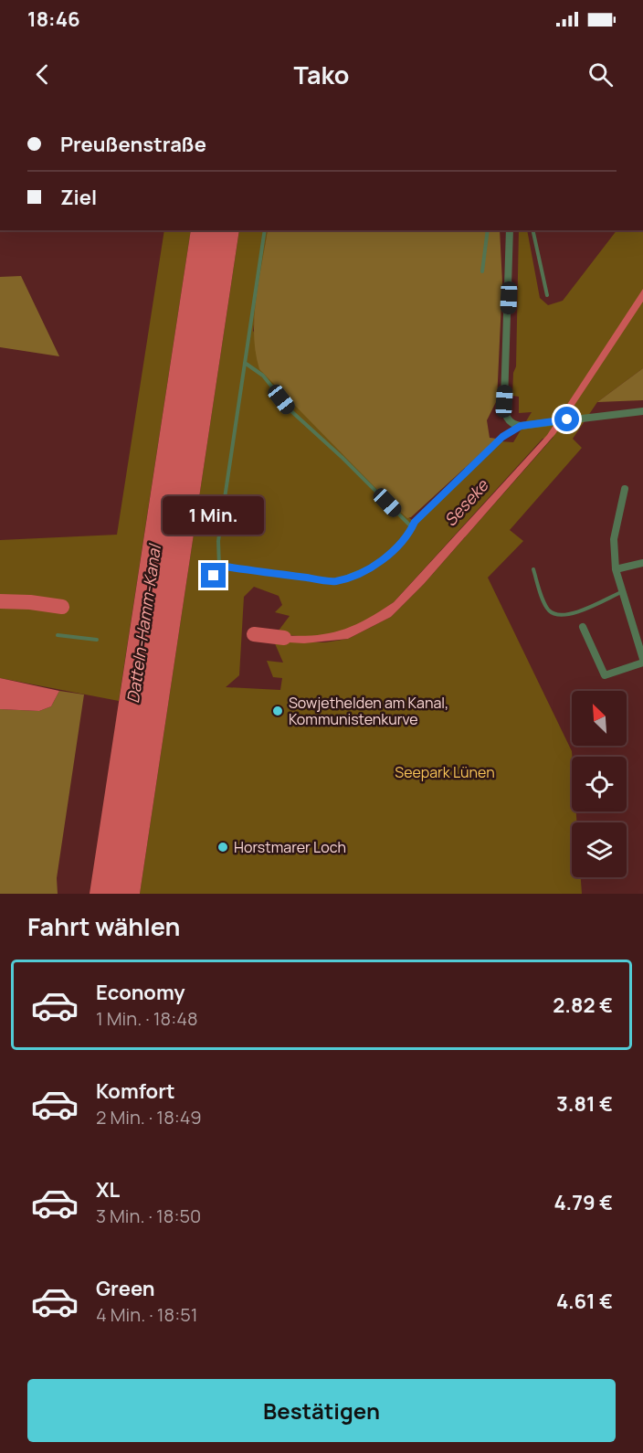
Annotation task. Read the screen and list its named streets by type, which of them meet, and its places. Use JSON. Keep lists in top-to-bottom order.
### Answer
{
  "water": ["Seseke", "Datteln-Hamm-Kanal"],
  "parks": ["Seepark Lünen"],
  "places": ["Sowjethelden am Kanal, Kommunistenkurve", "Horstmarer Loch"],
  "north": "top left",
  "page": {
    "status": "18:46",
    "header": "Tako",
    "banner": ["Preußenstraße", "Ziel"],
    "bubble": "1 Min.",
    "heading": "Fahrt wählen",
    "list": [
      {
        "name": "Economy",
        "note": "1 Min. · 18:48",
        "value": "2.82 €"
      },
      {
        "name": "Komfort",
        "note": "2 Min. · 18:49",
        "value": "3.81 €"
      },
      {
        "name": "XL",
        "note": "3 Min. · 18:50",
        "value": "4.79 €"
      },
      {
        "name": "Green",
        "note": "4 Min. · 18:51",
        "value": "4.61 €"
      }
    ],
    "buttons": "Bestätigen"
  }
}
